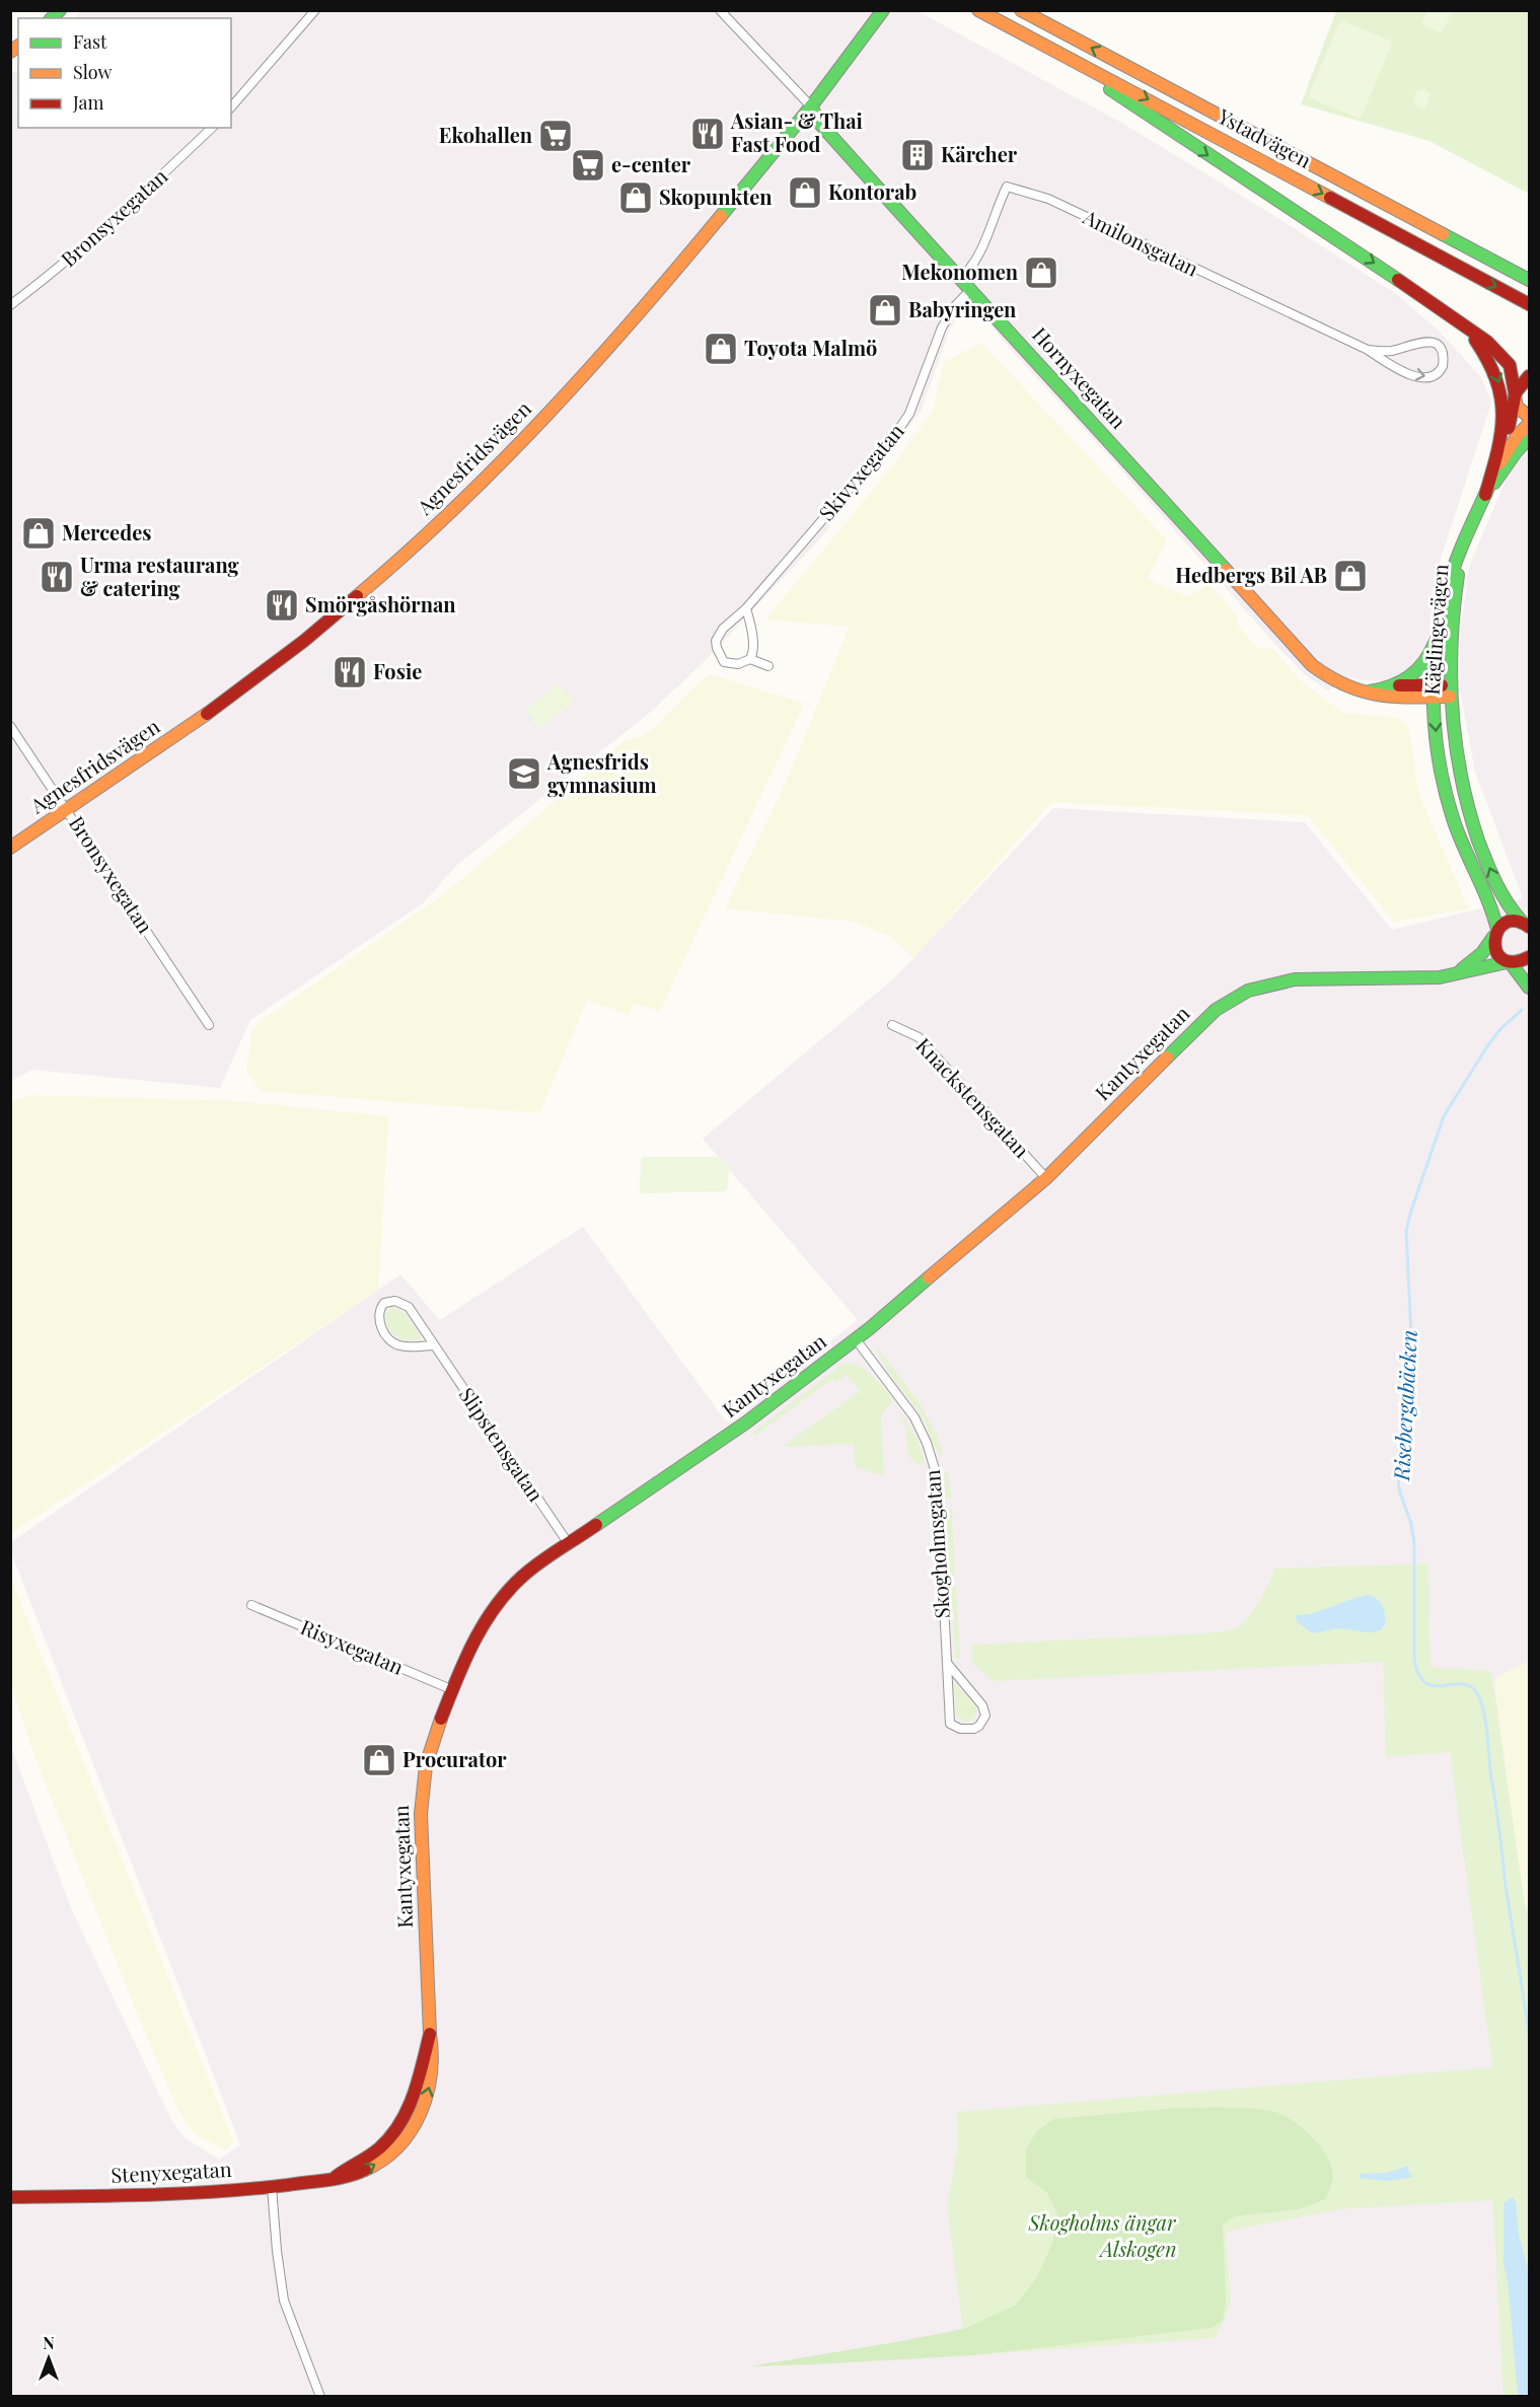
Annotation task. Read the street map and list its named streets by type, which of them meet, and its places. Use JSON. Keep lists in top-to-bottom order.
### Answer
{
  "streets": {
    "main road": [
      "Ystadvägen",
      "Hornyxegatan",
      "Agnesfridsvägen",
      "Käglingevägen",
      "Kantyxegatan",
      "Stenyxegatan"
    ],
    "street": [
      "Bronsyxegatan",
      "Amilonsgatan",
      "Skivyxegatan",
      "Knackstensgatan",
      "Slipstensgatan",
      "Skogholmsgatan",
      "Risyxegatan"
    ]
  },
  "crossings": [
    ["Bronsyxegatan", "Agnesfridsvägen"],
    ["Amilonsgatan", "Hornyxegatan"],
    ["Hornyxegatan", "Agnesfridsvägen"],
    ["Hornyxegatan", "Skivyxegatan"],
    ["Hornyxegatan", "Käglingevägen"],
    ["Käglingevägen", "Kantyxegatan"],
    ["Kantyxegatan", "Knackstensgatan"],
    ["Kantyxegatan", "Slipstensgatan"],
    ["Kantyxegatan", "Skogholmsgatan"],
    ["Kantyxegatan", "Risyxegatan"],
    ["Kantyxegatan", "Stenyxegatan"]
  ],
  "water": ["Risebergabäcken"],
  "parks": ["Skogholms ängar", "Alskogen"],
  "places": {
    "restaurant": [
      "Asian- & Thai Fast Food",
      "Urma restaurang & catering",
      "Smörgåshörnan",
      "Fosie"
    ],
    "supermarket": ["Ekohallen", "e-center"],
    "building": ["Kärcher"],
    "shop": [
      "Kontorab",
      "Skopunkten",
      "Mekonomen",
      "Babyringen",
      "Toyota Malmö",
      "Mercedes",
      "Hedbergs Bil AB",
      "Procurator"
    ],
    "school or university": ["Agnesfrids gymnasium"]
  },
  "legend": ["Fast", "Slow", "Jam"],
  "north": "top"
}
